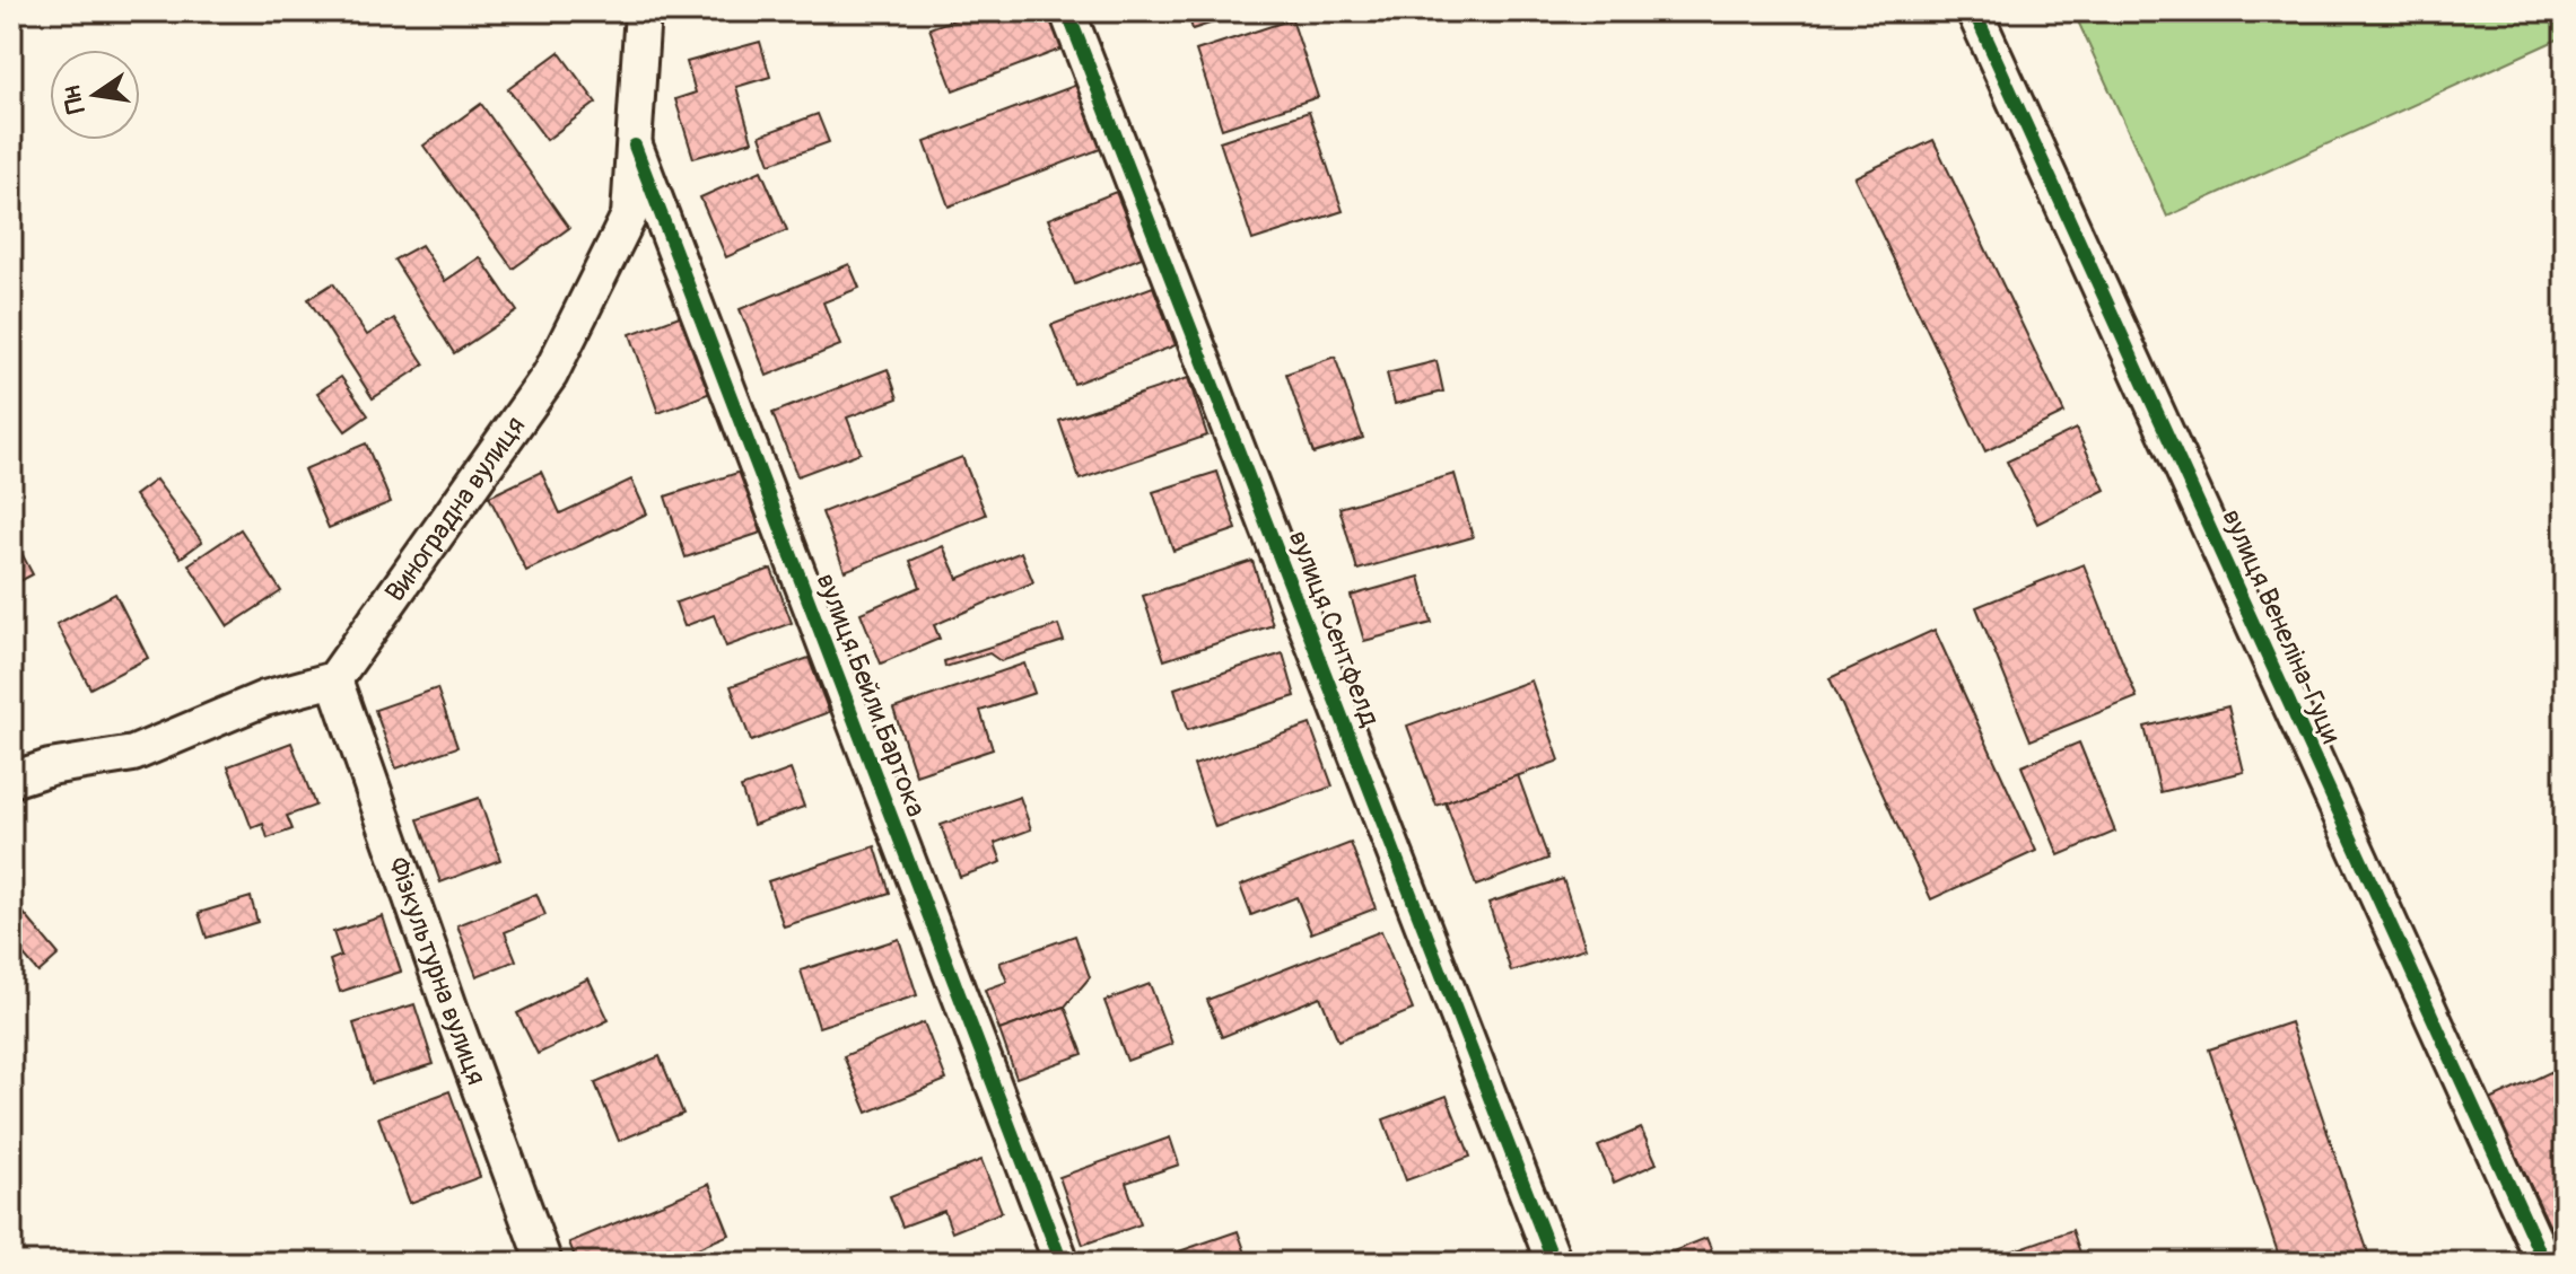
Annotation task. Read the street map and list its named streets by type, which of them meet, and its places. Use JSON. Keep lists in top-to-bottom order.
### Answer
{
  "streets": {
    "street": [
      "Виноградна вулиця",
      "вулиця Венеліна-Гуци",
      "вулиця Сентфелд",
      "вулиця Бейли Бартока",
      "Фізкультурна вулиця"
    ]
  },
  "crossings": [
    ["Виноградна вулиця", "вулиця Бейли Бартока"],
    ["Виноградна вулиця", "Фізкультурна вулиця"]
  ],
  "north": "left"
}
